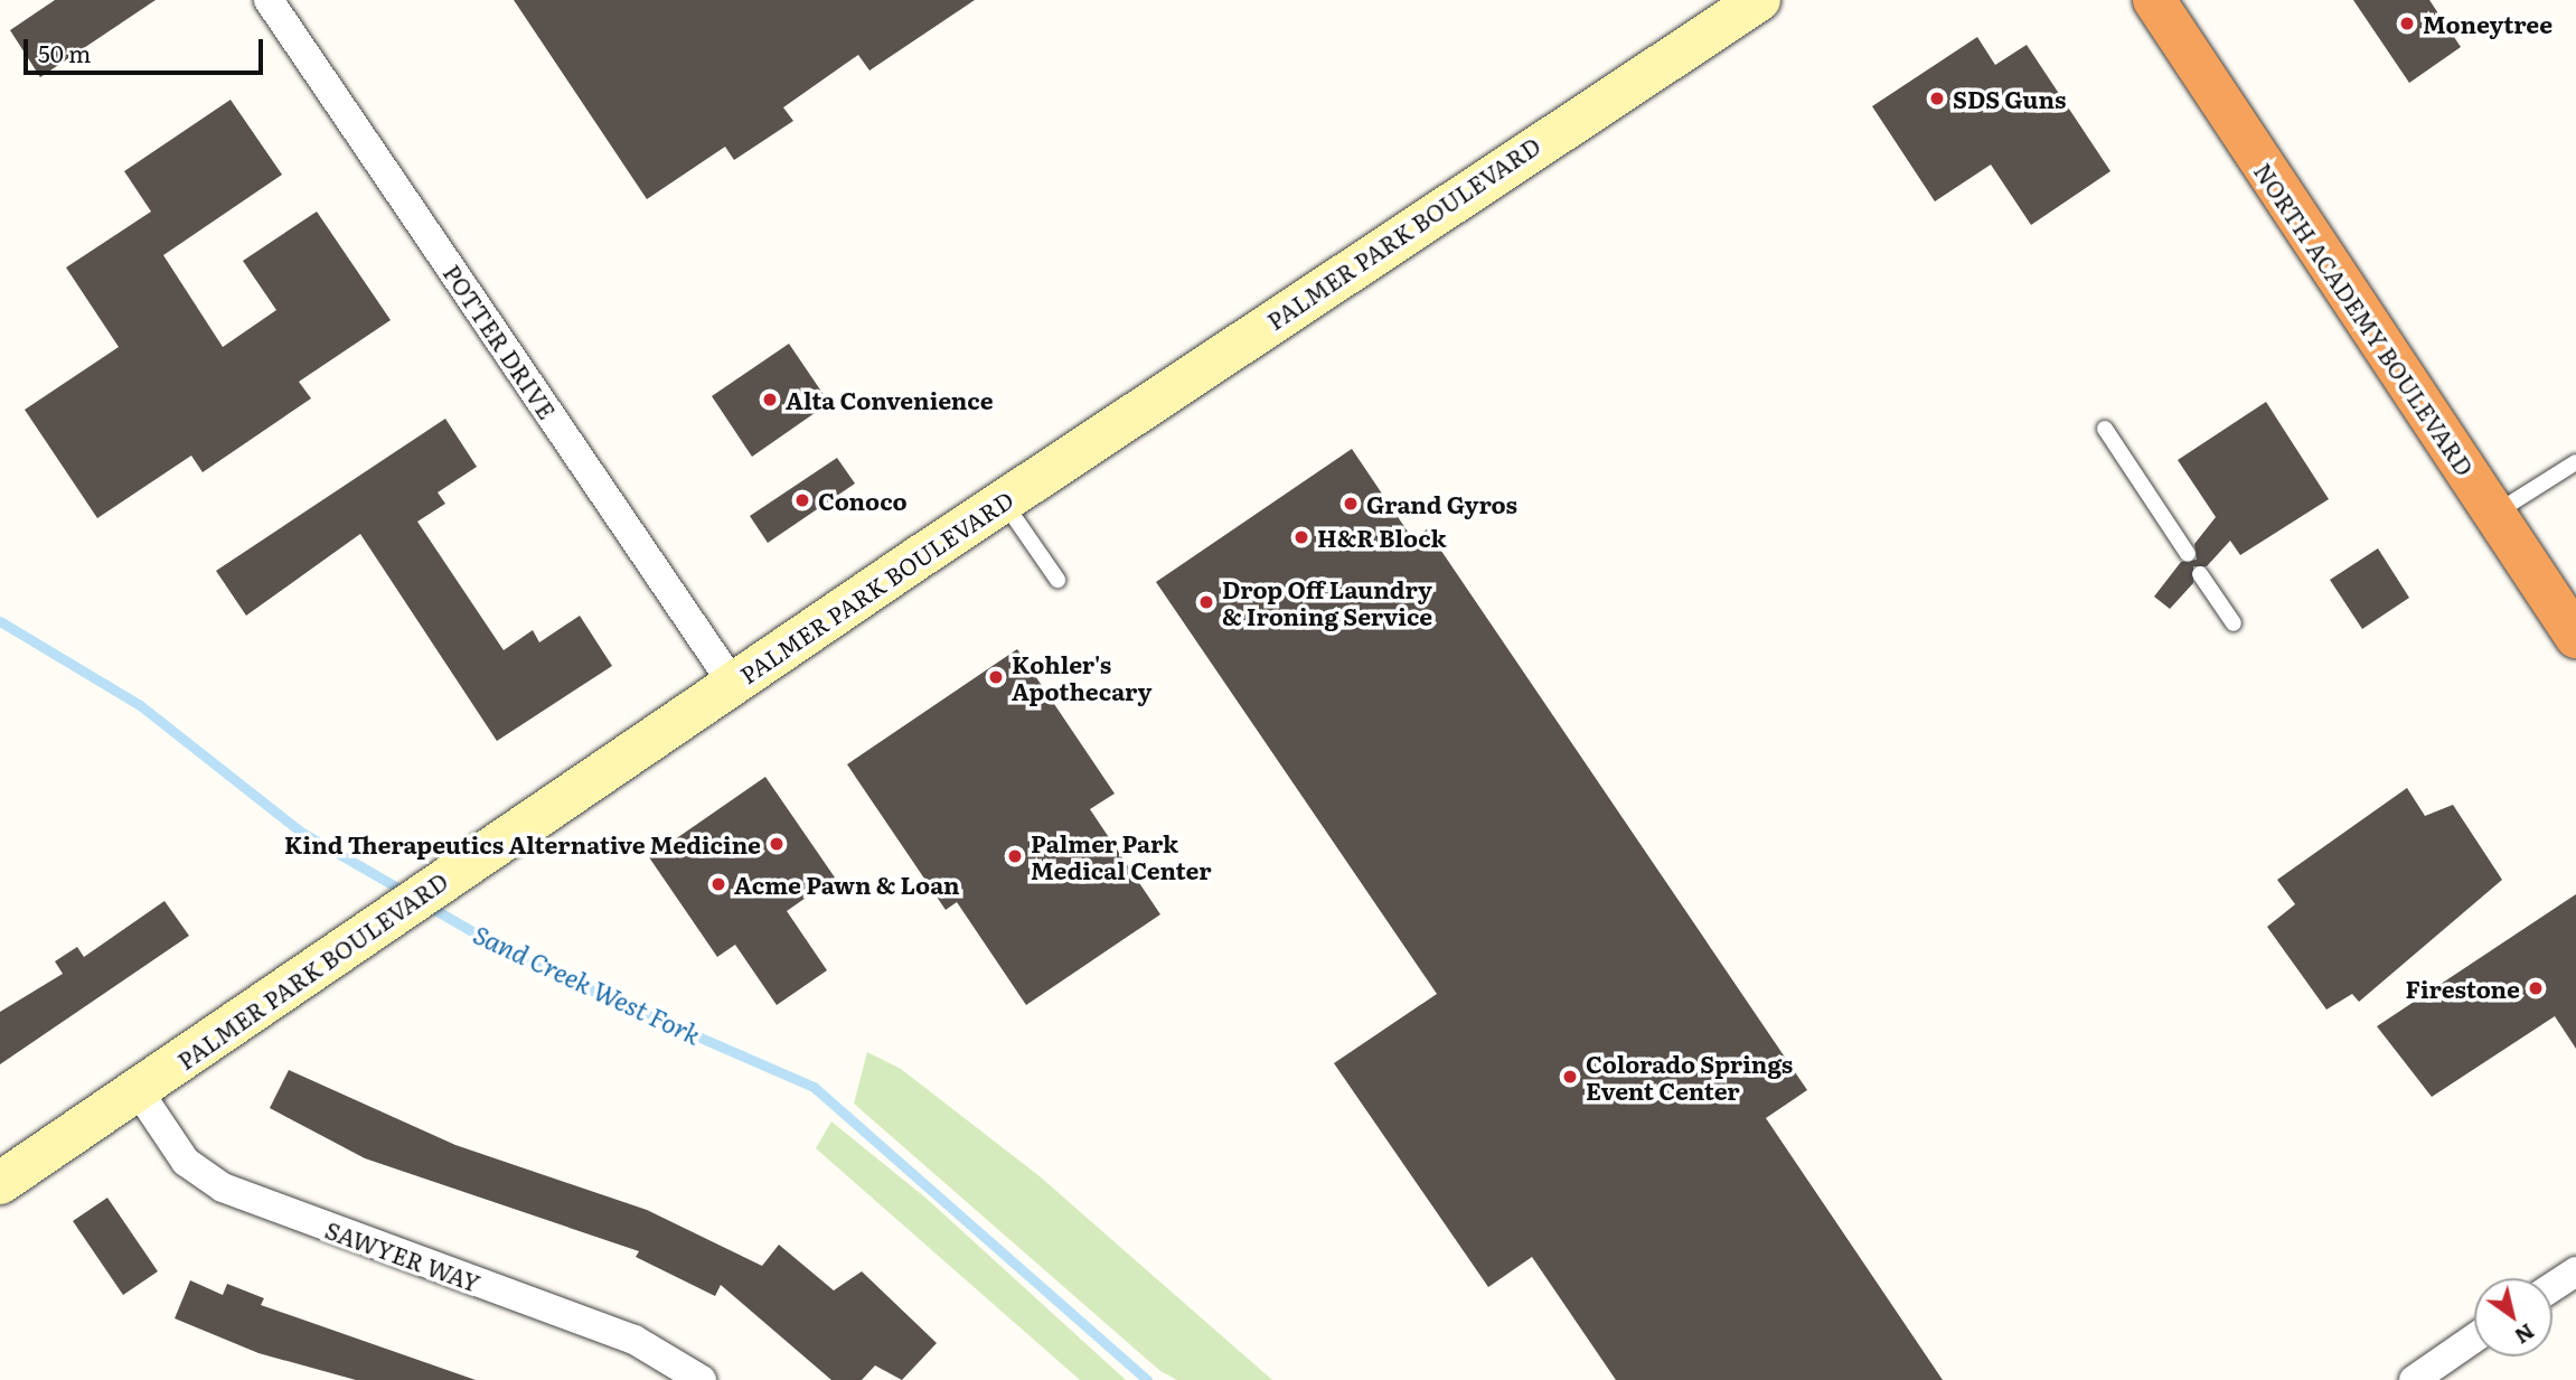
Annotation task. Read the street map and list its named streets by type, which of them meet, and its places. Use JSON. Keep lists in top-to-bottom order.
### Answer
{
  "streets": {
    "highway": ["NORTH ACADEMY BOULEVARD"],
    "main road": ["PALMER PARK BOULEVARD"],
    "street": ["POTTER DRIVE", "SAWYER WAY"]
  },
  "crossings": [
    ["PALMER PARK BOULEVARD", "POTTER DRIVE"],
    ["PALMER PARK BOULEVARD", "SAWYER WAY"]
  ],
  "water": ["Sand Creek West Fork"],
  "places": [
    "Moneytree",
    "SDS Guns",
    "Alta Convenience",
    "Conoco",
    "Grand Gyros",
    "H&R Block",
    "Drop Off Laundry & Ironing Service",
    "Kohler's Apothecary",
    "Kind Therapeutics Alternative Medicine",
    "Palmer Park Medical Center",
    "Acme Pawn & Loan",
    "Firestone",
    "Colorado Springs Event Center"
  ],
  "scale_bar": "50 m",
  "north": "bottom right"
}
